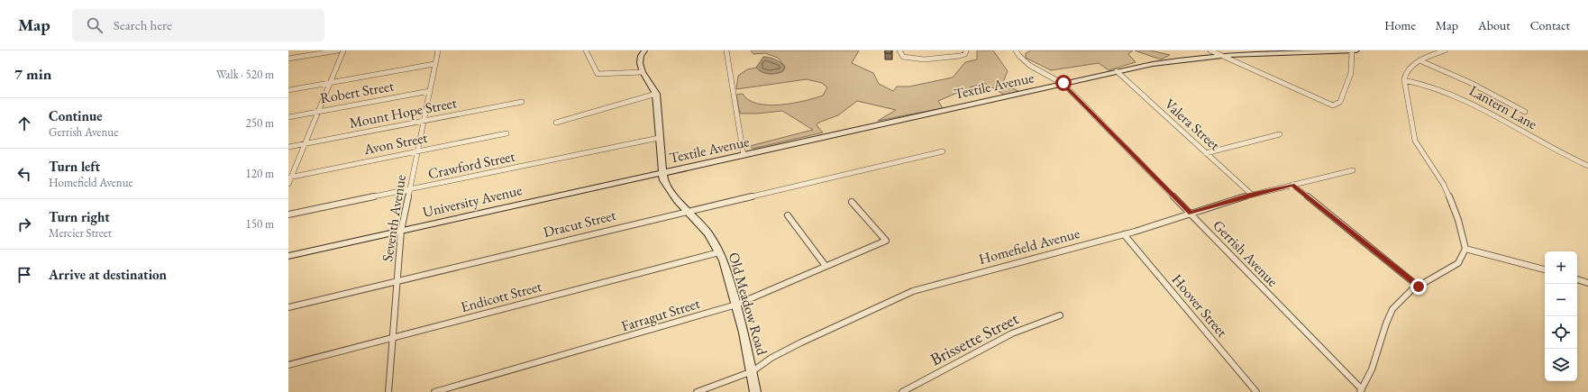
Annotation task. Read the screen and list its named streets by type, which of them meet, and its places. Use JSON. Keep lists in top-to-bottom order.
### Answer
{
  "streets": {
    "main road": ["Textile Avenue", "University Avenue", "Old Meadow Road"],
    "street": [
      "Robert Street",
      "Lantern Lane",
      "Mount Hope Street",
      "Valera Street",
      "Avon Street",
      "Crawford Street",
      "Seventh Avenue",
      "Dracut Street",
      "Homefield Avenue",
      "Gerrish Avenue",
      "Endicott Street",
      "Hoover Street",
      "Farragut Street",
      "Brissette Street"
    ]
  },
  "crossings": [
    ["Textile Avenue", "Valera Street"],
    ["Textile Avenue", "University Avenue"],
    ["Textile Avenue", "Gerrish Avenue"],
    ["Textile Avenue", "Old Meadow Road"],
    ["Robert Street", "Seventh Avenue"],
    ["Mount Hope Street", "Seventh Avenue"],
    ["Valera Street", "Homefield Avenue"],
    ["Avon Street", "Seventh Avenue"],
    ["Crawford Street", "Seventh Avenue"],
    ["Crawford Street", "Old Meadow Road"],
    ["University Avenue", "Seventh Avenue"],
    ["University Avenue", "Old Meadow Road"],
    ["Seventh Avenue", "Dracut Street"],
    ["Seventh Avenue", "Endicott Street"],
    ["Dracut Street", "Old Meadow Road"],
    ["Homefield Avenue", "Gerrish Avenue"],
    ["Homefield Avenue", "Old Meadow Road"],
    ["Homefield Avenue", "Hoover Street"],
    ["Endicott Street", "Old Meadow Road"],
    ["Old Meadow Road", "Farragut Street"]
  ],
  "page": {
    "header": "Map",
    "search": "Search here",
    "nav": [
      "Home",
      "Map",
      "About",
      "Contact"
    ],
    "heading": ["7 min", "Walk · 520 m"],
    "list": [
      ["Continue", "Gerrish Avenue", "250 m"],
      ["Turn left", "Homefield Avenue", "120 m"],
      ["Turn right", "Mercier Street", "150 m"],
      "Arrive at destination"
    ],
    "map_buttons": ["+", "−"]
  }
}
